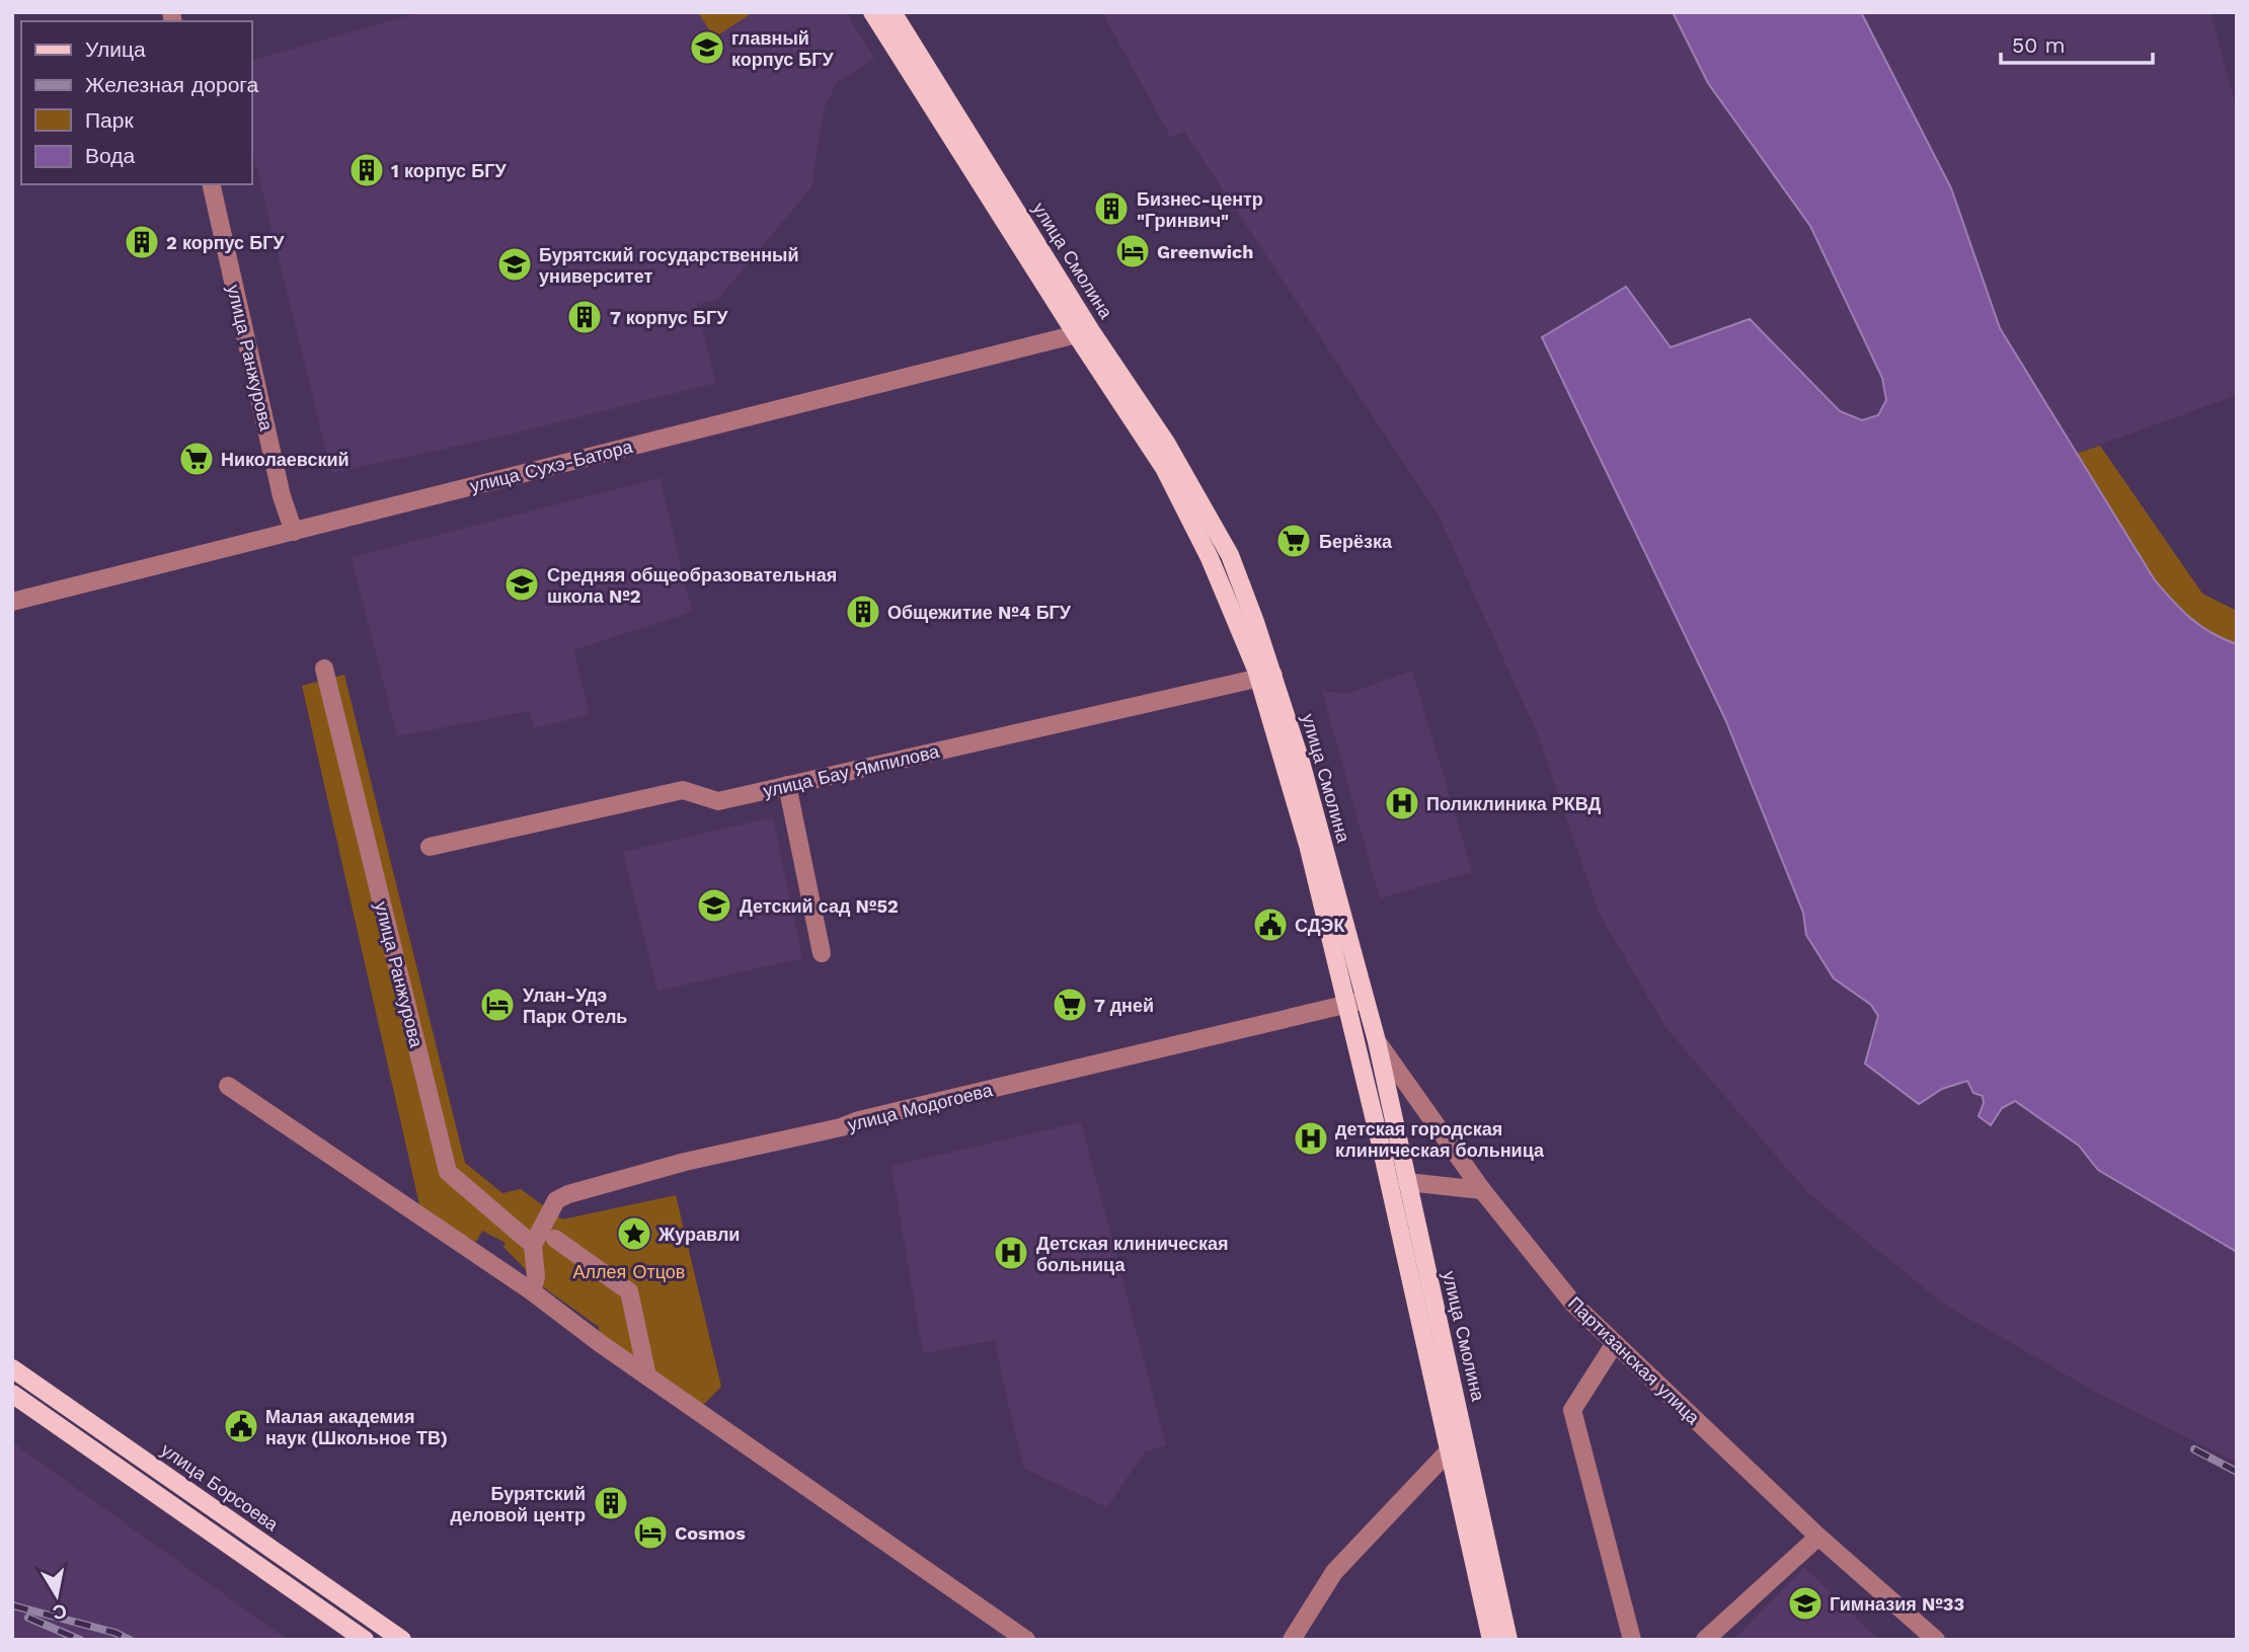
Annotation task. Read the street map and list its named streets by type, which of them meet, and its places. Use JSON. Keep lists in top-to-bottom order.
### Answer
{
  "streets": {
    "main road": ["улица Смолина", "улица Борсоева"],
    "street": [
      "улица Ранжурова",
      "улица Сухэ-Батора",
      "улица Бау Ямпилова",
      "улица Модогоева",
      "Партизанская улица"
    ]
  },
  "crossings": [
    ["улица Смолина", "улица Сухэ-Батора"],
    ["улица Смолина", "улица Бау Ямпилова"],
    ["улица Смолина", "улица Модогоева"],
    ["улица Смолина", "Партизанская улица"],
    ["улица Ранжурова", "улица Сухэ-Батора"],
    ["улица Ранжурова", "улица Модогоева"]
  ],
  "parks": ["Аллея Отцов"],
  "places": {
    "school or university": [
      "главный корпус БГУ",
      "Бурятский государственный университет",
      "Средняя общеобразовательная школа №2",
      "Детский сад №52",
      "Гимназия №33"
    ],
    "building": [
      "1 корпус БГУ",
      "Бизнес-центр \"Гринвич\"",
      "2 корпус БГУ",
      "7 корпус БГУ",
      "Общежитие №4 БГУ",
      "Бурятский деловой центр"
    ],
    "hotel": ["Greenwich", "Улан-Удэ Парк Отель", "Cosmos"],
    "supermarket": ["Николаевский", "Берёзка", "7 дней"],
    "hospital": ["Поликлиника РКВД", "детская городская клиническая больница", "Детская клиническая больница"],
    "public building": ["СДЭК", "Малая академия наук (Школьное ТВ)"],
    "place": ["Журавли"]
  },
  "legend": [
    "Улица",
    "Железная дорога",
    "Парк",
    "Вода"
  ],
  "scale_bar": "50 m",
  "north": "bottom"
}
